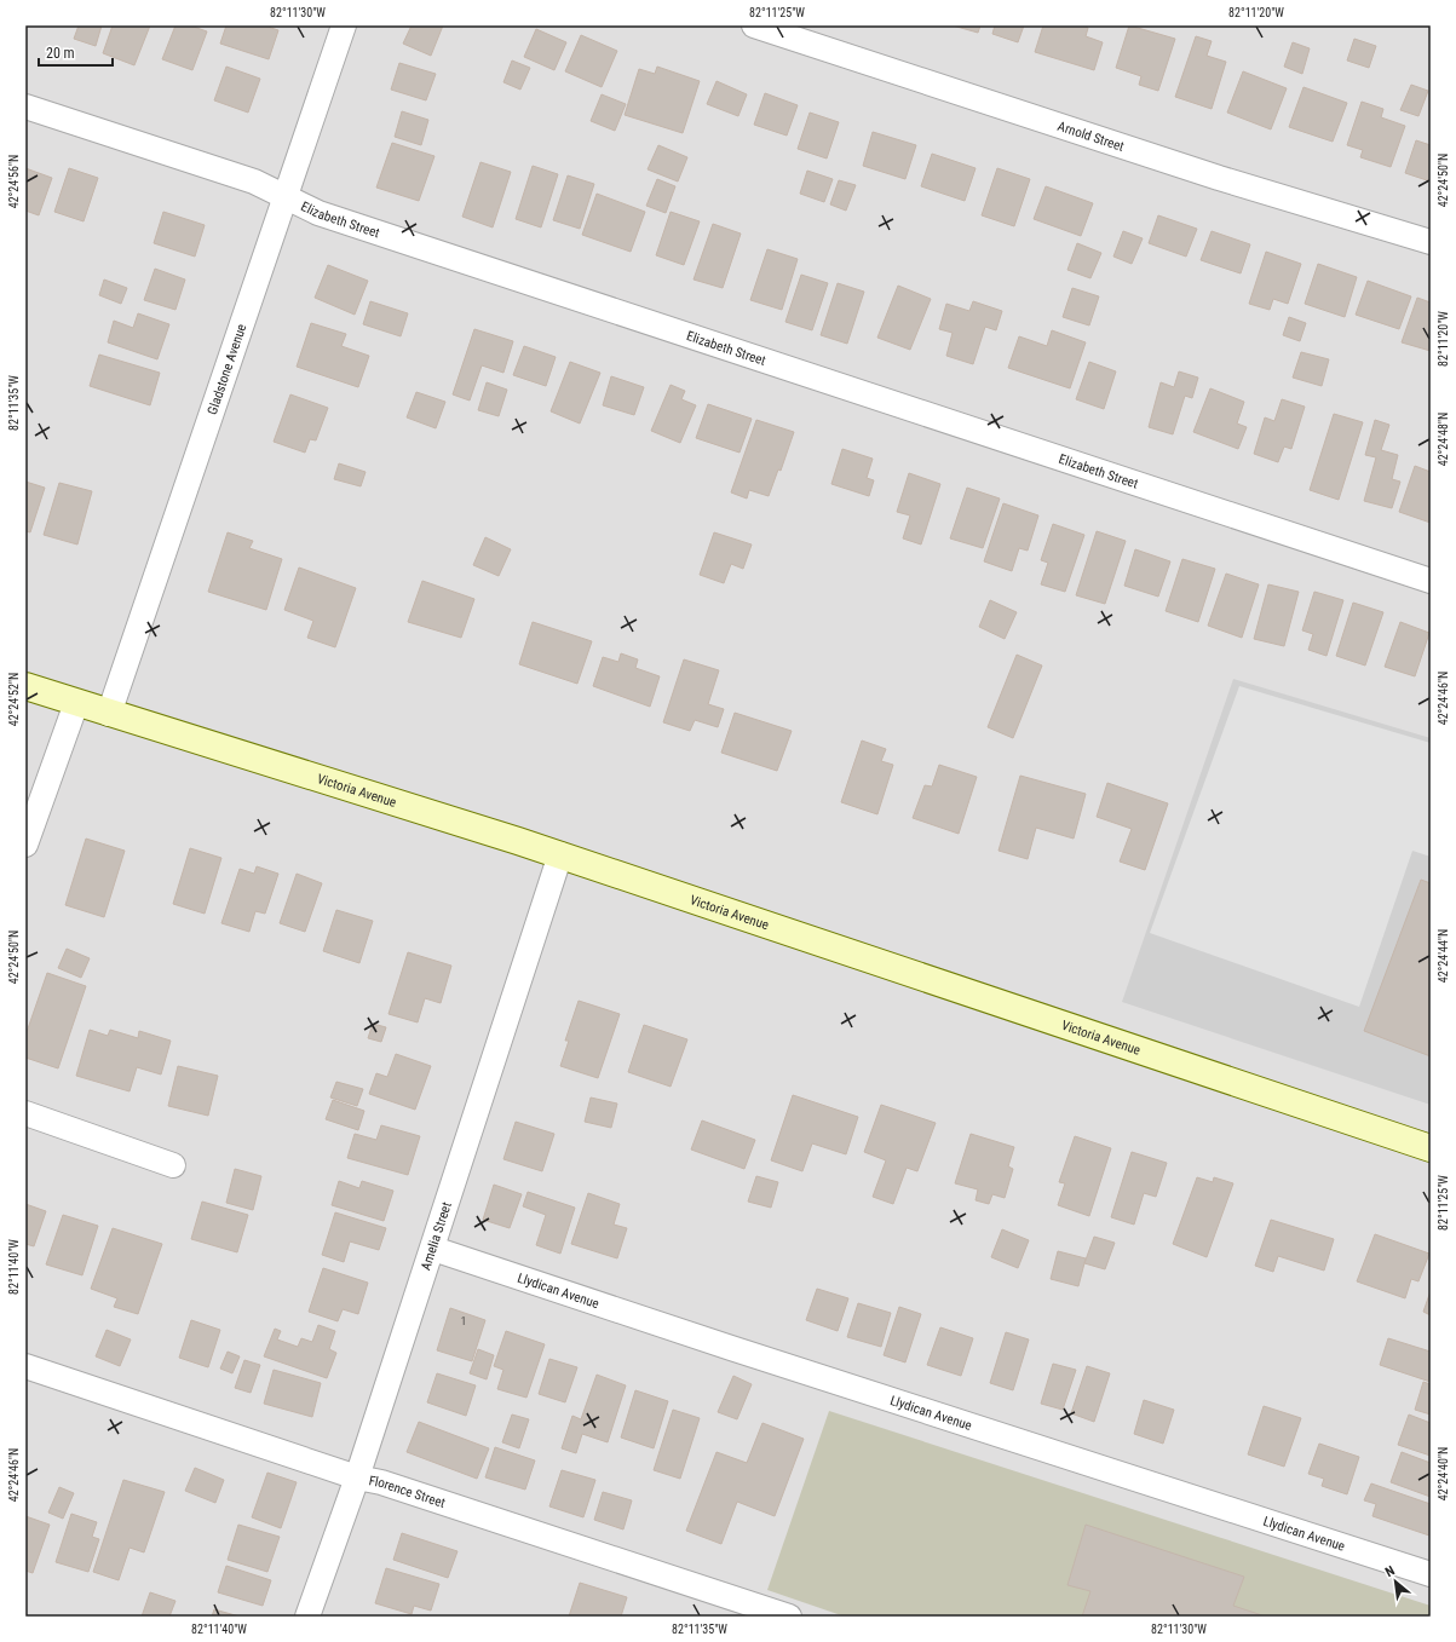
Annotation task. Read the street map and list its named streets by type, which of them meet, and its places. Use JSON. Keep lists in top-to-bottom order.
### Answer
{
  "streets": {
    "street": [
      "Arnold Street",
      "Elizabeth Street",
      "Gladstone Avenue",
      "Victoria Avenue",
      "Amelia Street",
      "Llydican Avenue",
      "Florence Street"
    ]
  },
  "crossings": [
    ["Elizabeth Street", "Gladstone Avenue"],
    ["Gladstone Avenue", "Victoria Avenue"],
    ["Victoria Avenue", "Amelia Street"],
    ["Amelia Street", "Llydican Avenue"],
    ["Amelia Street", "Florence Street"]
  ],
  "house_numbers": ["1"],
  "scale_bar": "20 m",
  "north": "top left",
  "coordinates": [
    "82°11'30\"W",
    "82°11'25\"W",
    "82°11'20\"W",
    "42°24'50\"N",
    "42°24'56\"N",
    "82°11'35\"W",
    "42°24'48\"N",
    "42°24'46\"N",
    "42°24'52\"N",
    "42°24'44\"N",
    "82°11'40\"W",
    "42°24'40\"N"
  ]
}
